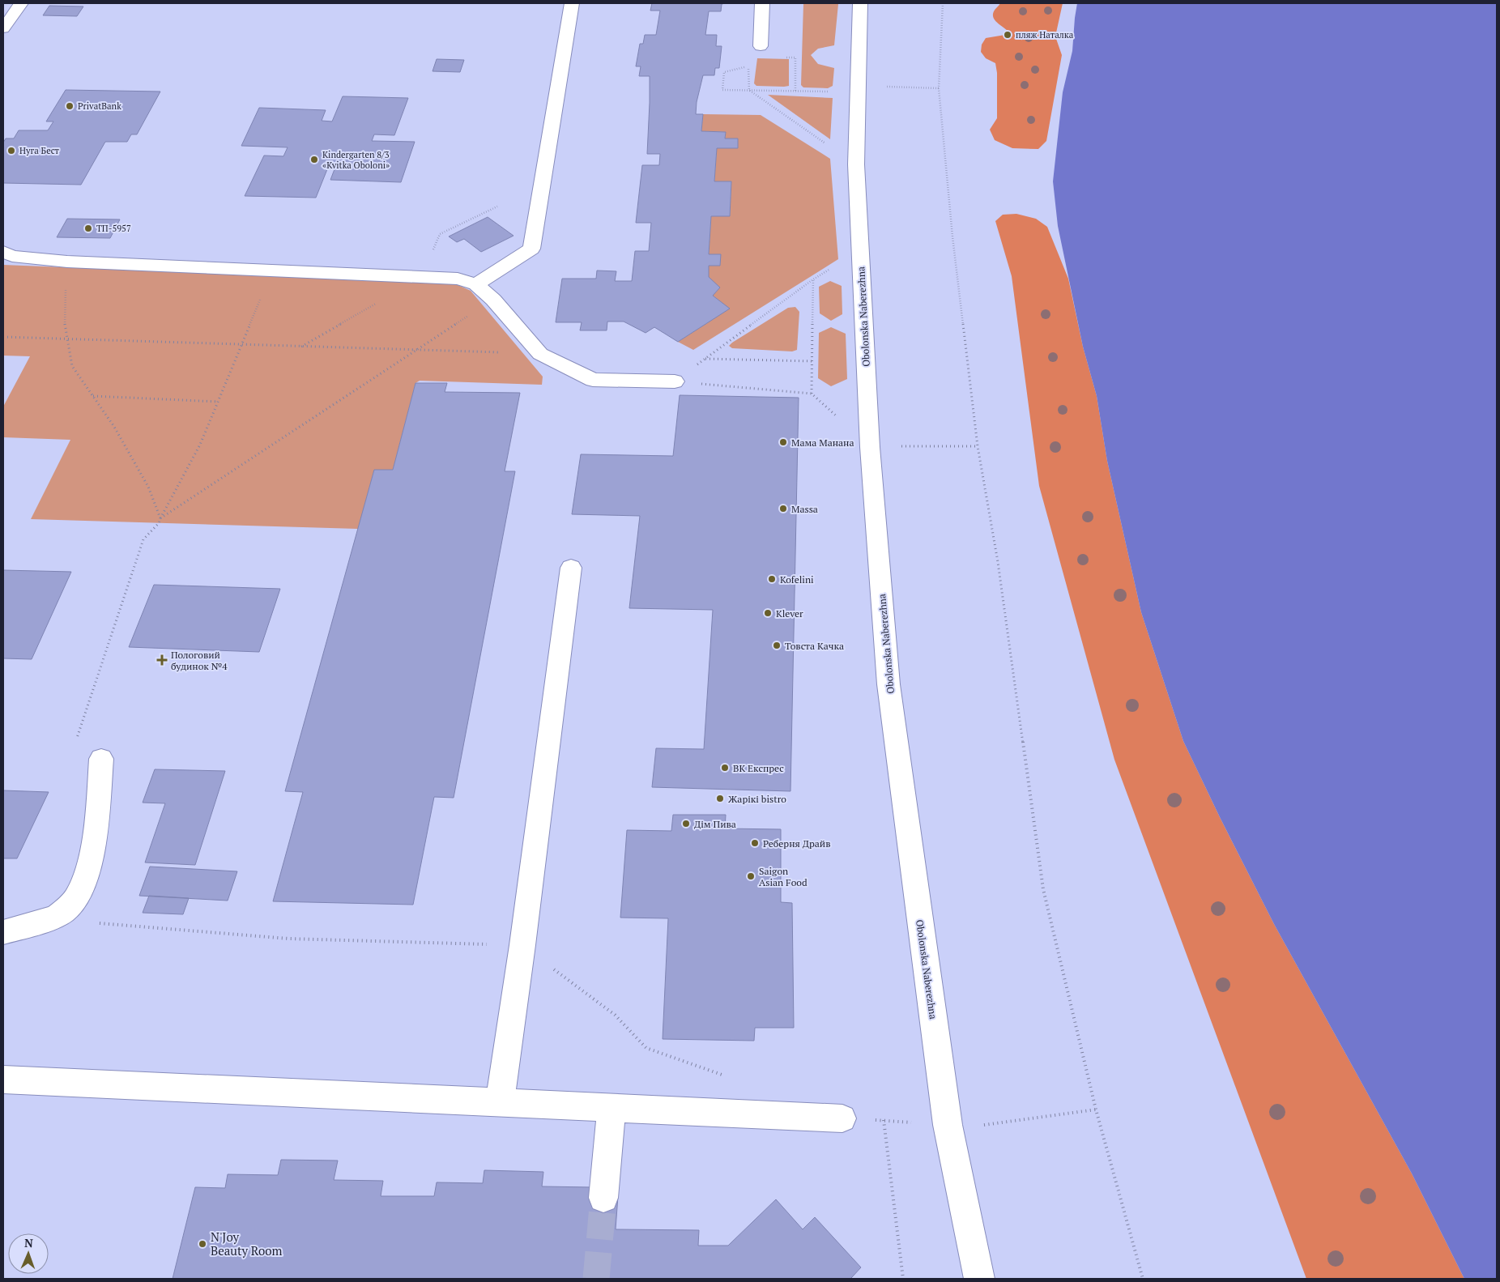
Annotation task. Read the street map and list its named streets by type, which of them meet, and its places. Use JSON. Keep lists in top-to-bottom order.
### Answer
{
  "streets": {
    "street": ["Obolonska Naberezhna"]
  },
  "places": {
    "other": [
      "пляж Наталка",
      "PrivatBank",
      "Нуга Бест",
      "Kindergarten 8/3 «Kvitka Oboloni»",
      "ТП-5957",
      "Мама Манана",
      "Massa",
      "Kofelini",
      "Klever",
      "Товста Качка",
      "ВК Експрес",
      "Жарікі bistro",
      "Дім Пива",
      "Реберня Драйв",
      "Saigon Asian Food",
      "N'Joy Beauty Room"
    ],
    "health": ["Пологовий будинок №4"]
  },
  "north": "top"
}
